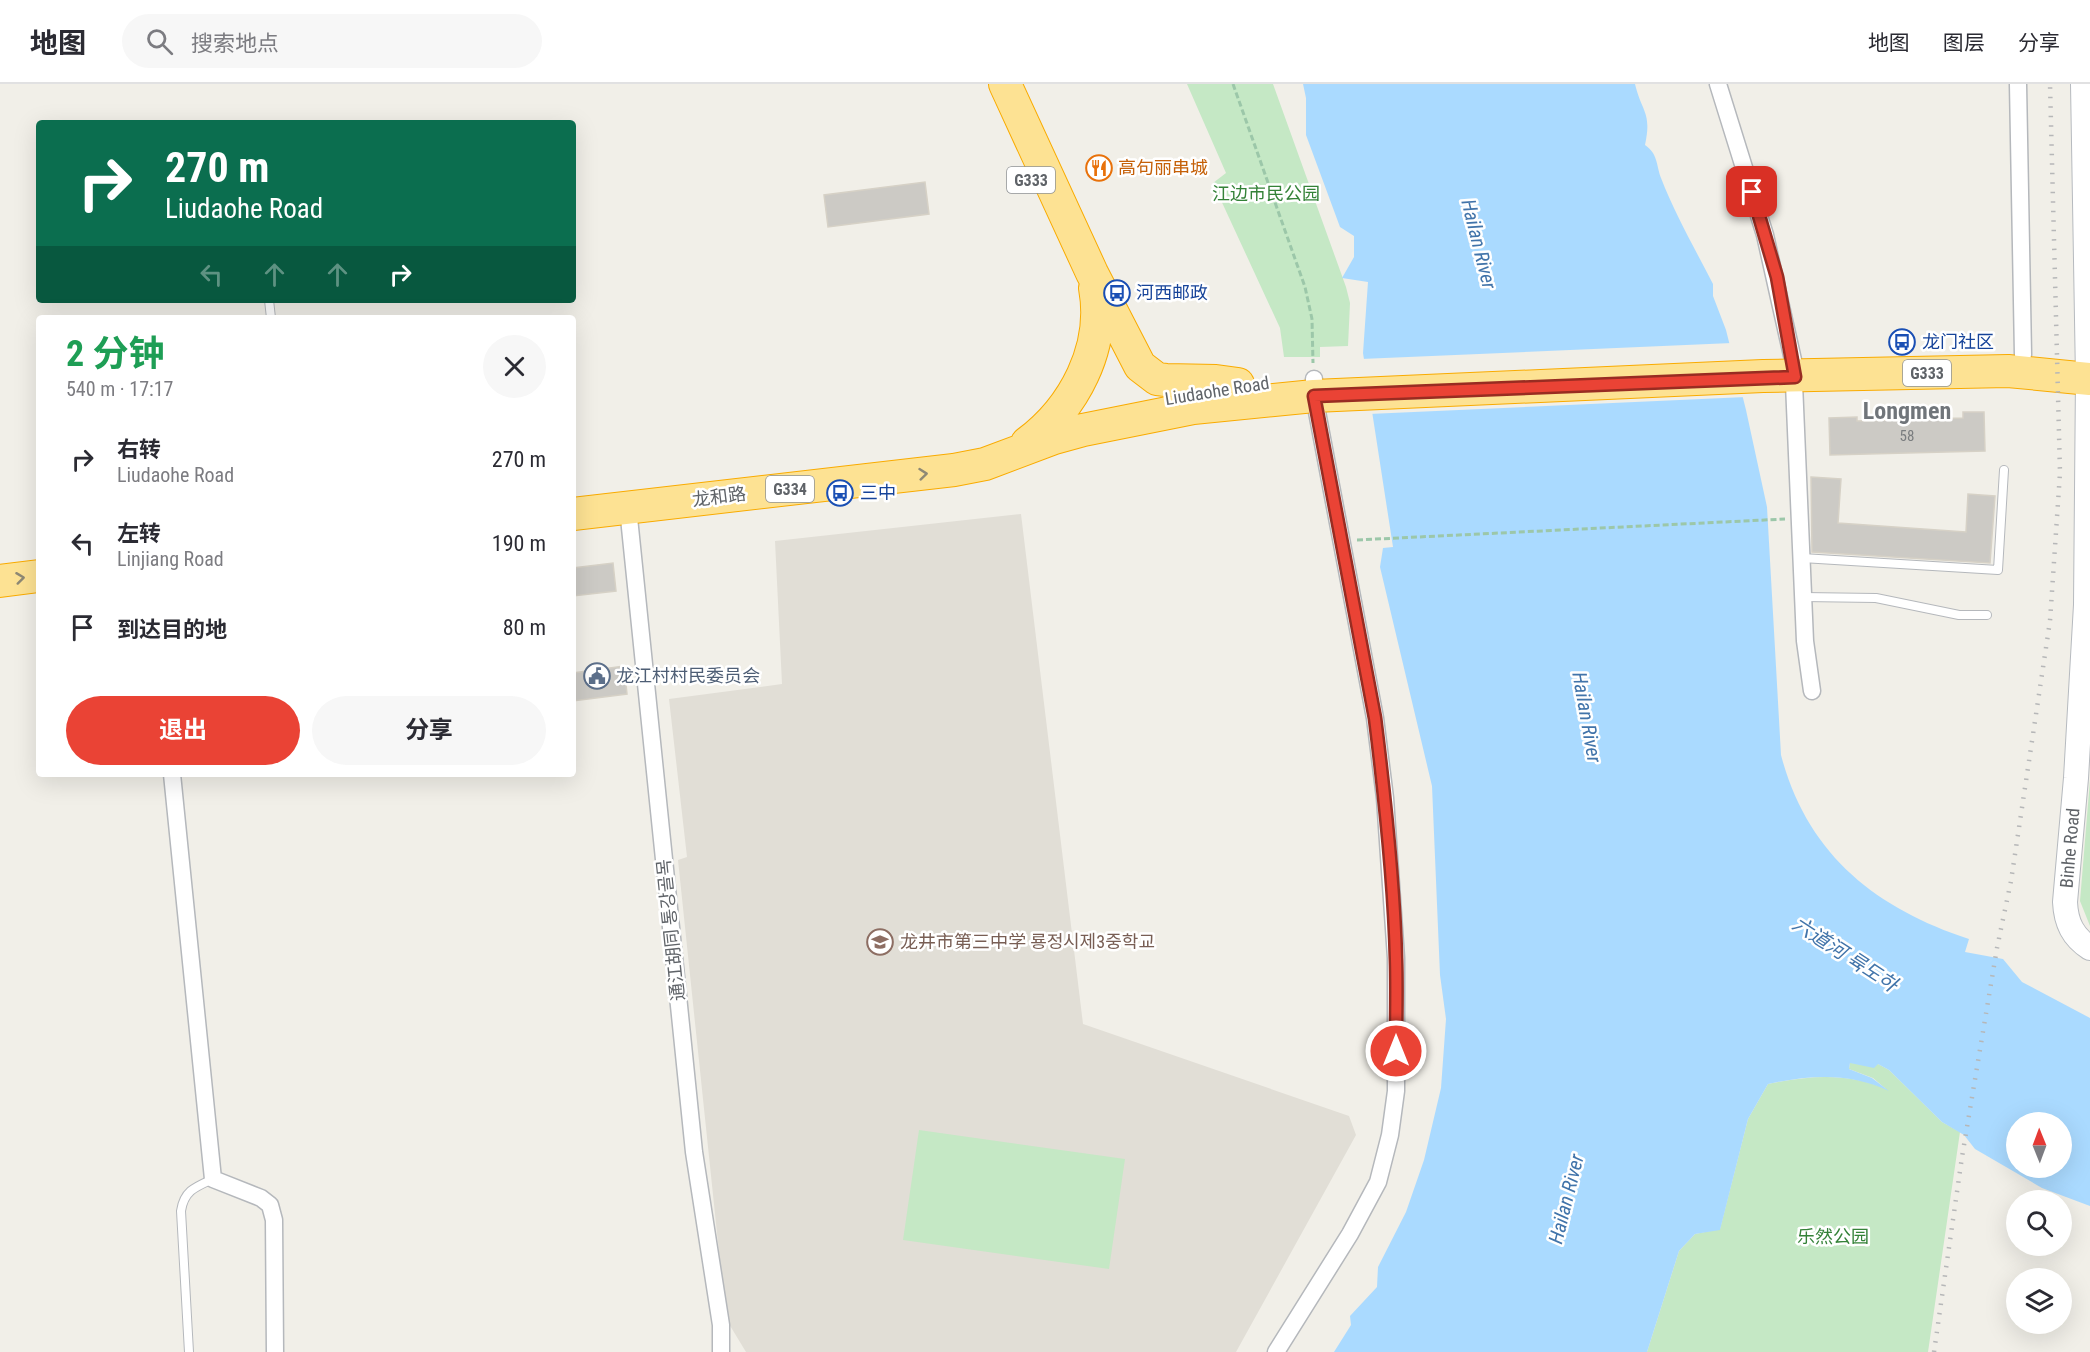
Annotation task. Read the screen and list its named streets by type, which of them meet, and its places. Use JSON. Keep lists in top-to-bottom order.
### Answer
{
  "streets": {
    "highway": [
      "G333",
      "Liudaohe Road",
      "G334",
      "龙和路"
    ],
    "street": ["Binhe Road", "通江胡同 통강골목"]
  },
  "crossings": [
    ["G333", "G334"],
    ["Liudaohe Road", "G334"],
    ["Liudaohe Road", "龙和路"],
    ["Liudaohe Road", "Binhe Road"],
    ["G334", "龙和路"],
    ["龙和路", "通江胡同 통강골목"]
  ],
  "districts": ["Longmen"],
  "water": ["Hailan River", "六道河 륙도하"],
  "parks": ["江边市民公园", "乐然公园"],
  "places": {
    "restaurant": ["高句丽串城"],
    "bus stop": ["河西邮政", "龙门社区", "三中"],
    "public building": ["龙江村村民委员会"],
    "school or university": ["龙井市第三中学 룡정시제3중학교"]
  },
  "house_numbers": ["58"],
  "north": "top",
  "page": {
    "header": "地图",
    "search": "搜索地点",
    "nav": ["地图", "图层", "分享"],
    "turn": ["270 m", "Liudaohe Road"],
    "heading": ["2 分钟", "540 m · 17:17"],
    "list": [
      {
        "name": "右转",
        "note": "Liudaohe Road",
        "value": "270 m"
      },
      {
        "name": "左转",
        "note": "Linjiang Road",
        "value": "190 m"
      },
      {
        "name": "到达目的地",
        "value": "80 m"
      }
    ],
    "buttons": ["退出", "分享"]
  }
}
